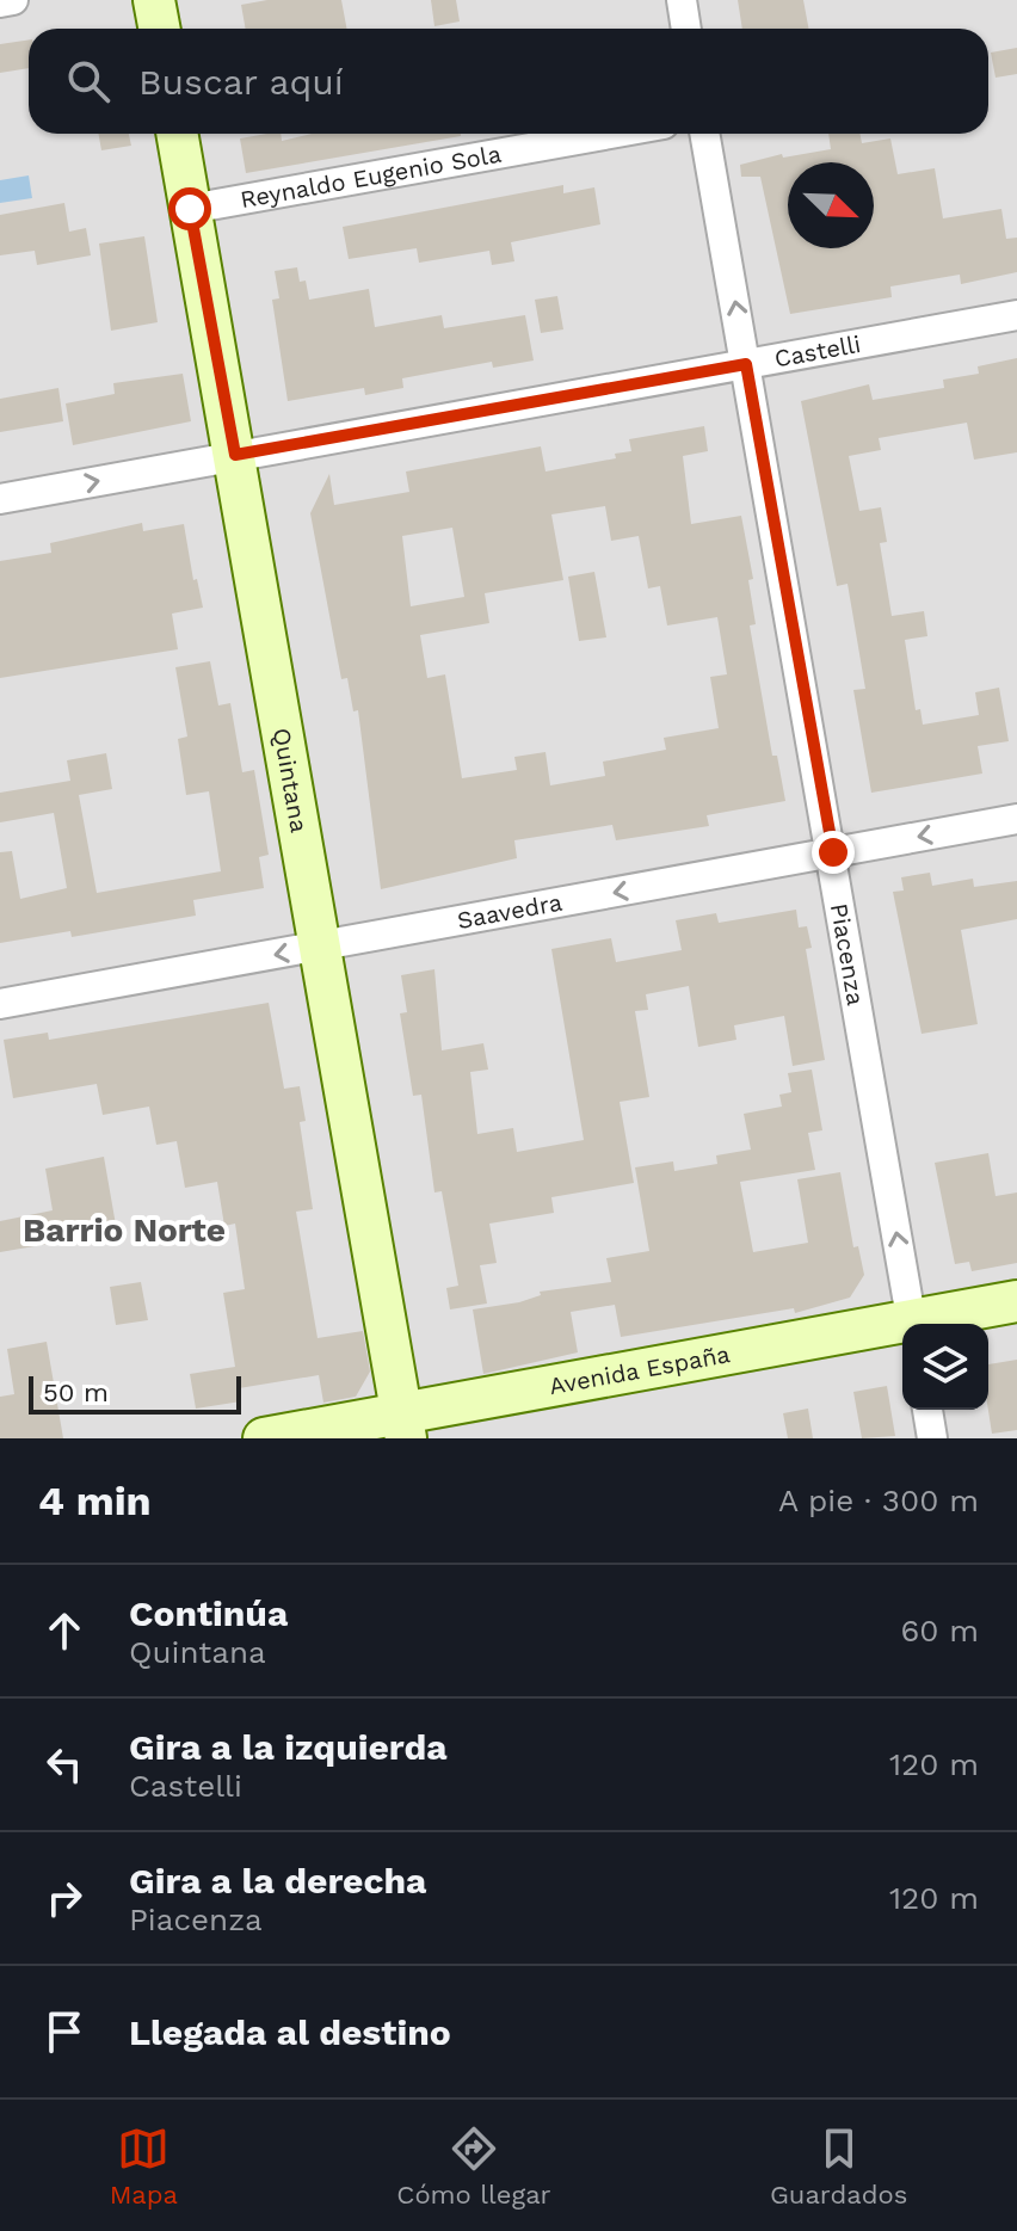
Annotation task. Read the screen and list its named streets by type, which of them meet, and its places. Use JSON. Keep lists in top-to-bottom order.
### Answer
{
  "streets": {
    "main road": ["Quintana", "Avenida España"],
    "street": [
      "Reynaldo Eugenio Sola",
      "Castelli",
      "Saavedra",
      "Piacenza"
    ]
  },
  "crossings": [
    ["Reynaldo Eugenio Sola", "Quintana"],
    ["Castelli", "Quintana"],
    ["Castelli", "Piacenza"],
    ["Quintana", "Saavedra"],
    ["Quintana", "Avenida España"],
    ["Saavedra", "Piacenza"]
  ],
  "one_way": ["Saavedra", "Piacenza"],
  "districts": ["Barrio Norte"],
  "scale_bar": "50 m",
  "north": "bottom right",
  "page": {
    "search": "Buscar aquí",
    "scale": "50 m",
    "heading": ["4 min", "A pie · 300 m"],
    "list": [
      ["Continúa", "Quintana", "60 m"],
      ["Gira a la izquierda", "Castelli", "120 m"],
      ["Gira a la derecha", "Piacenza", "120 m"],
      "Llegada al destino"
    ],
    "nav": ["Mapa", "Cómo llegar", "Guardados"]
  }
}
